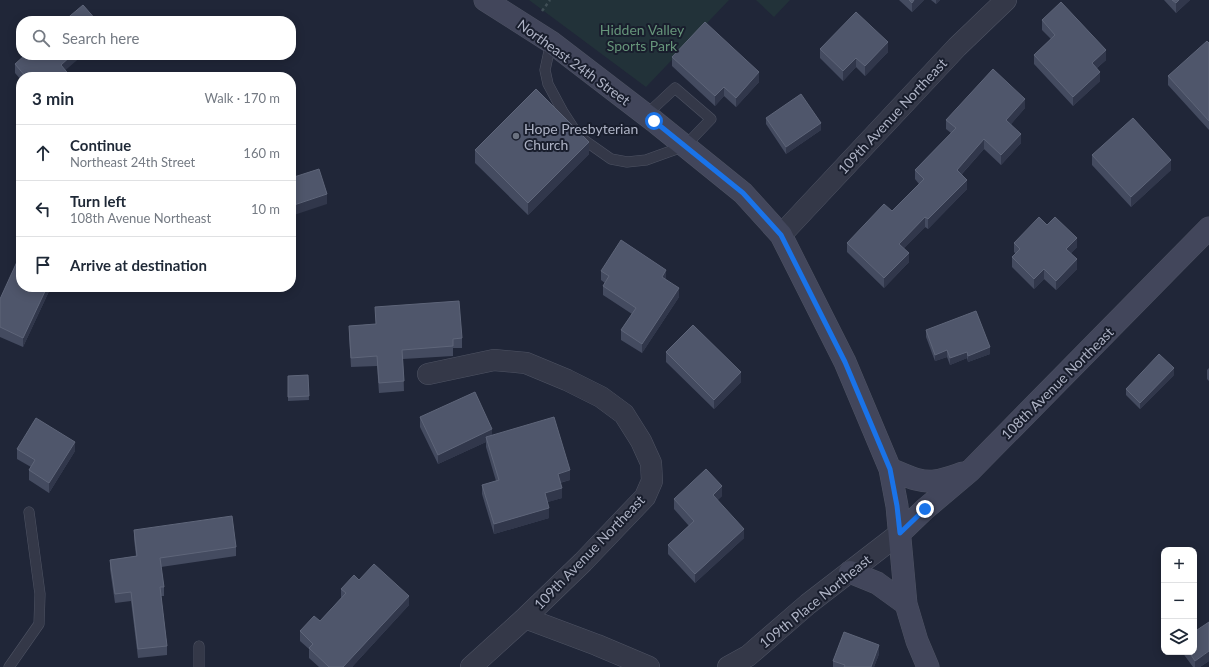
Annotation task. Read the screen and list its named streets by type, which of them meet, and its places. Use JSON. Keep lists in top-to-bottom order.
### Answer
{
  "streets": {
    "main road": ["Northeast 24th Street", "108th Avenue Northeast"],
    "street": ["109th Avenue Northeast", "109th Place Northeast"]
  },
  "crossings": [
    ["Northeast 24th Street", "109th Avenue Northeast"],
    ["Northeast 24th Street", "108th Avenue Northeast"],
    ["Northeast 24th Street", "109th Place Northeast"],
    ["108th Avenue Northeast", "109th Place Northeast"]
  ],
  "parks": ["Hidden Valley Sports Park"],
  "places": ["Hope Presbyterian Church"],
  "page": {
    "search": "Search here",
    "heading": ["3 min", "Walk · 170 m"],
    "list": [
      ["Continue", "Northeast 24th Street", "160 m"],
      ["Turn left", "108th Avenue Northeast", "10 m"],
      "Arrive at destination"
    ],
    "map_buttons": ["+", "−"]
  }
}
